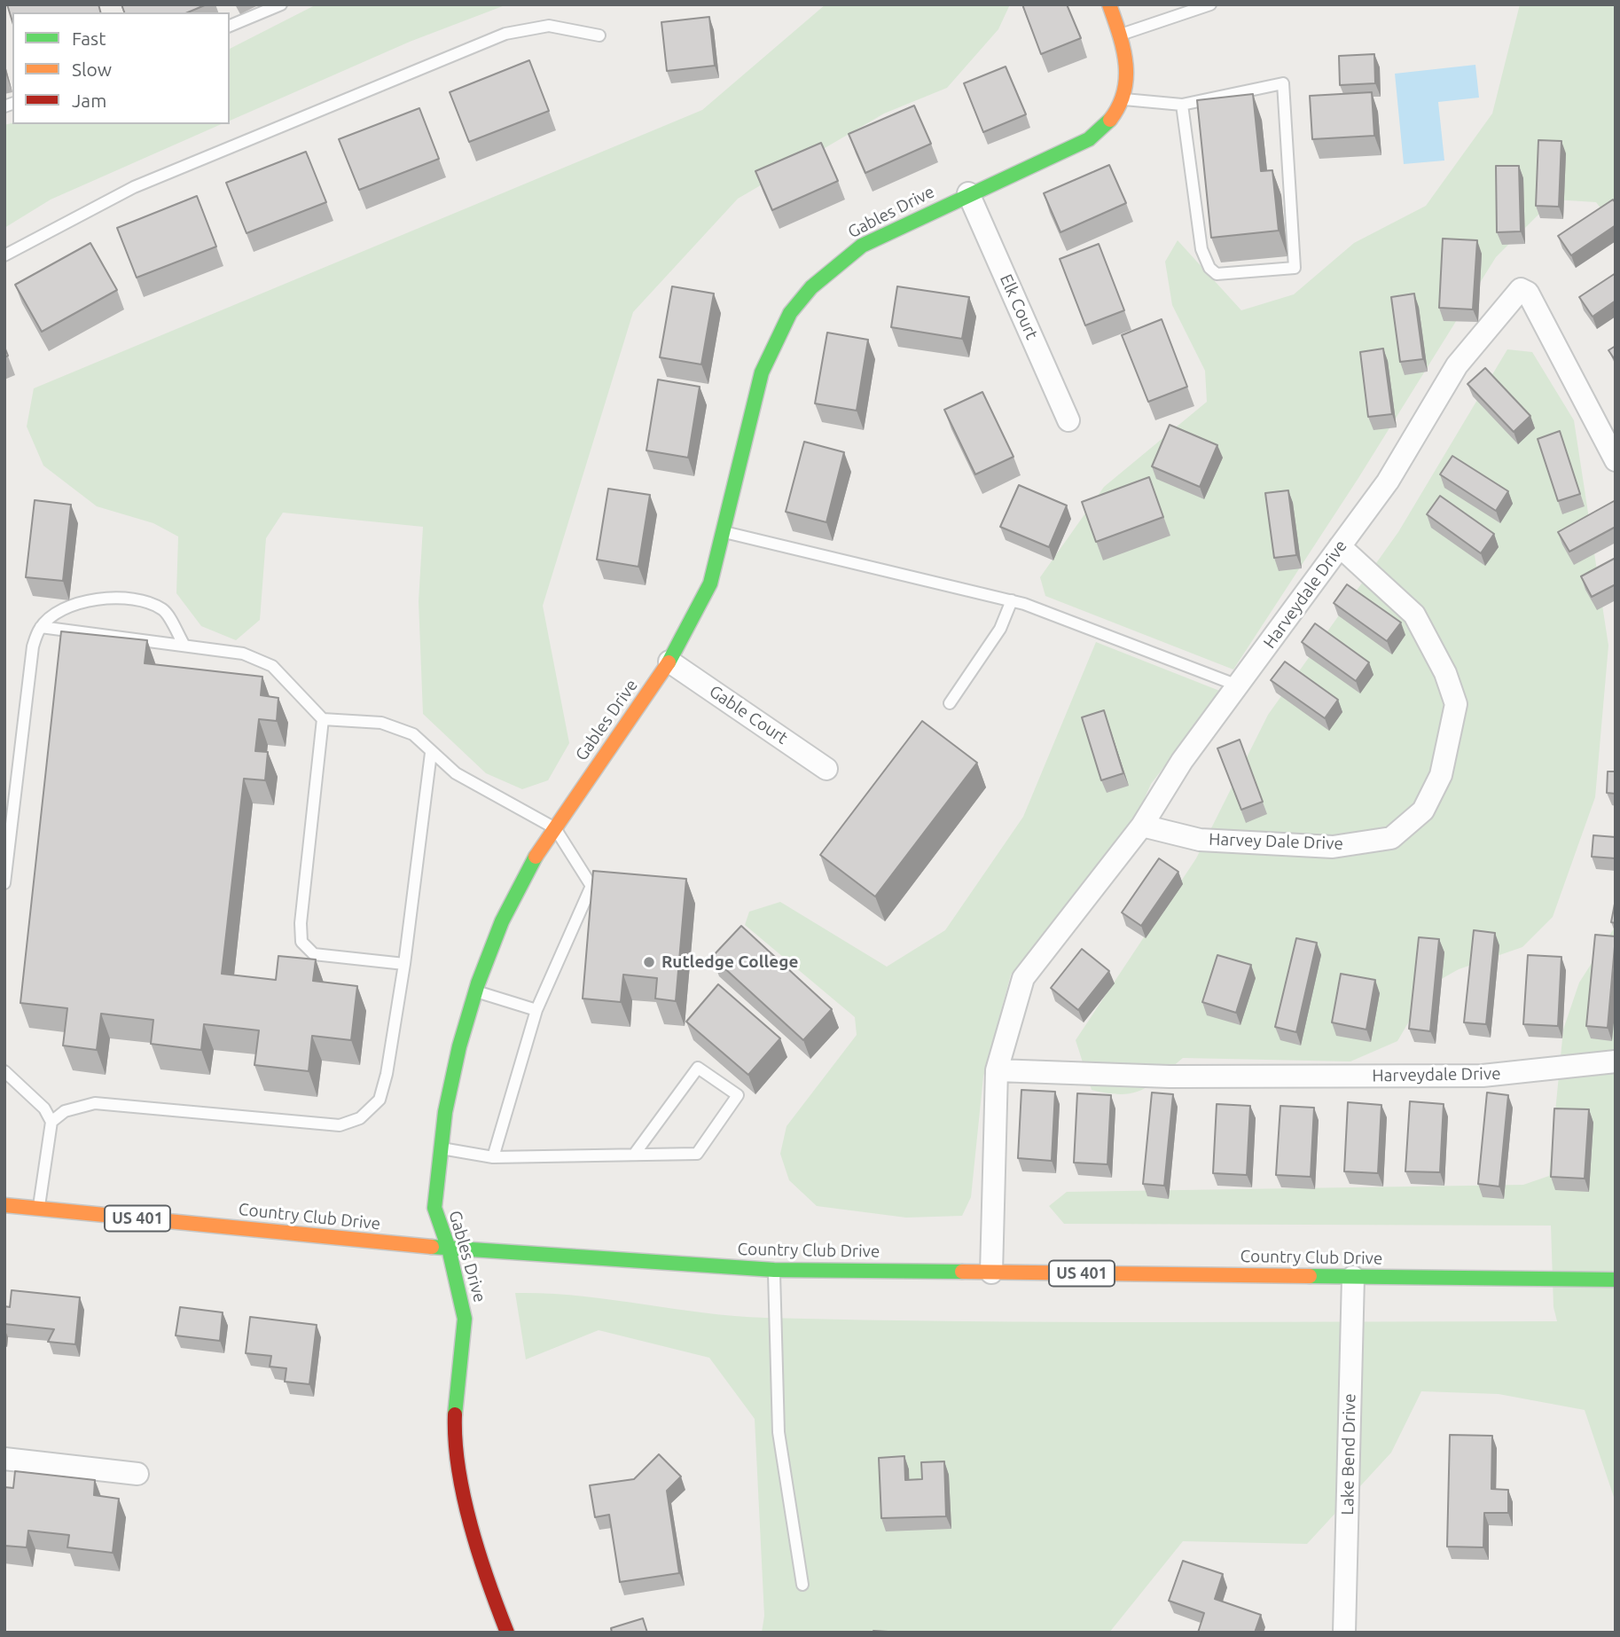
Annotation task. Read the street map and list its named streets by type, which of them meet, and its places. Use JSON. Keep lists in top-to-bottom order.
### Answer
{
  "streets": {
    "street": [
      "Gables Drive",
      "Elk Court",
      "Harveydale Drive",
      "Gable Court",
      "Harvey Dale Drive",
      "Country Club Drive",
      "US 401",
      "Lake Bend Drive"
    ]
  },
  "crossings": [
    ["Gables Drive", "Elk Court"],
    ["Gables Drive", "Gable Court"],
    ["Gables Drive", "Country Club Drive"],
    ["Harveydale Drive", "Harvey Dale Drive"],
    ["Harveydale Drive", "Country Club Drive"],
    ["Country Club Drive", "Lake Bend Drive"]
  ],
  "places": ["Rutledge College"],
  "legend": ["Fast", "Slow", "Jam"]
}
